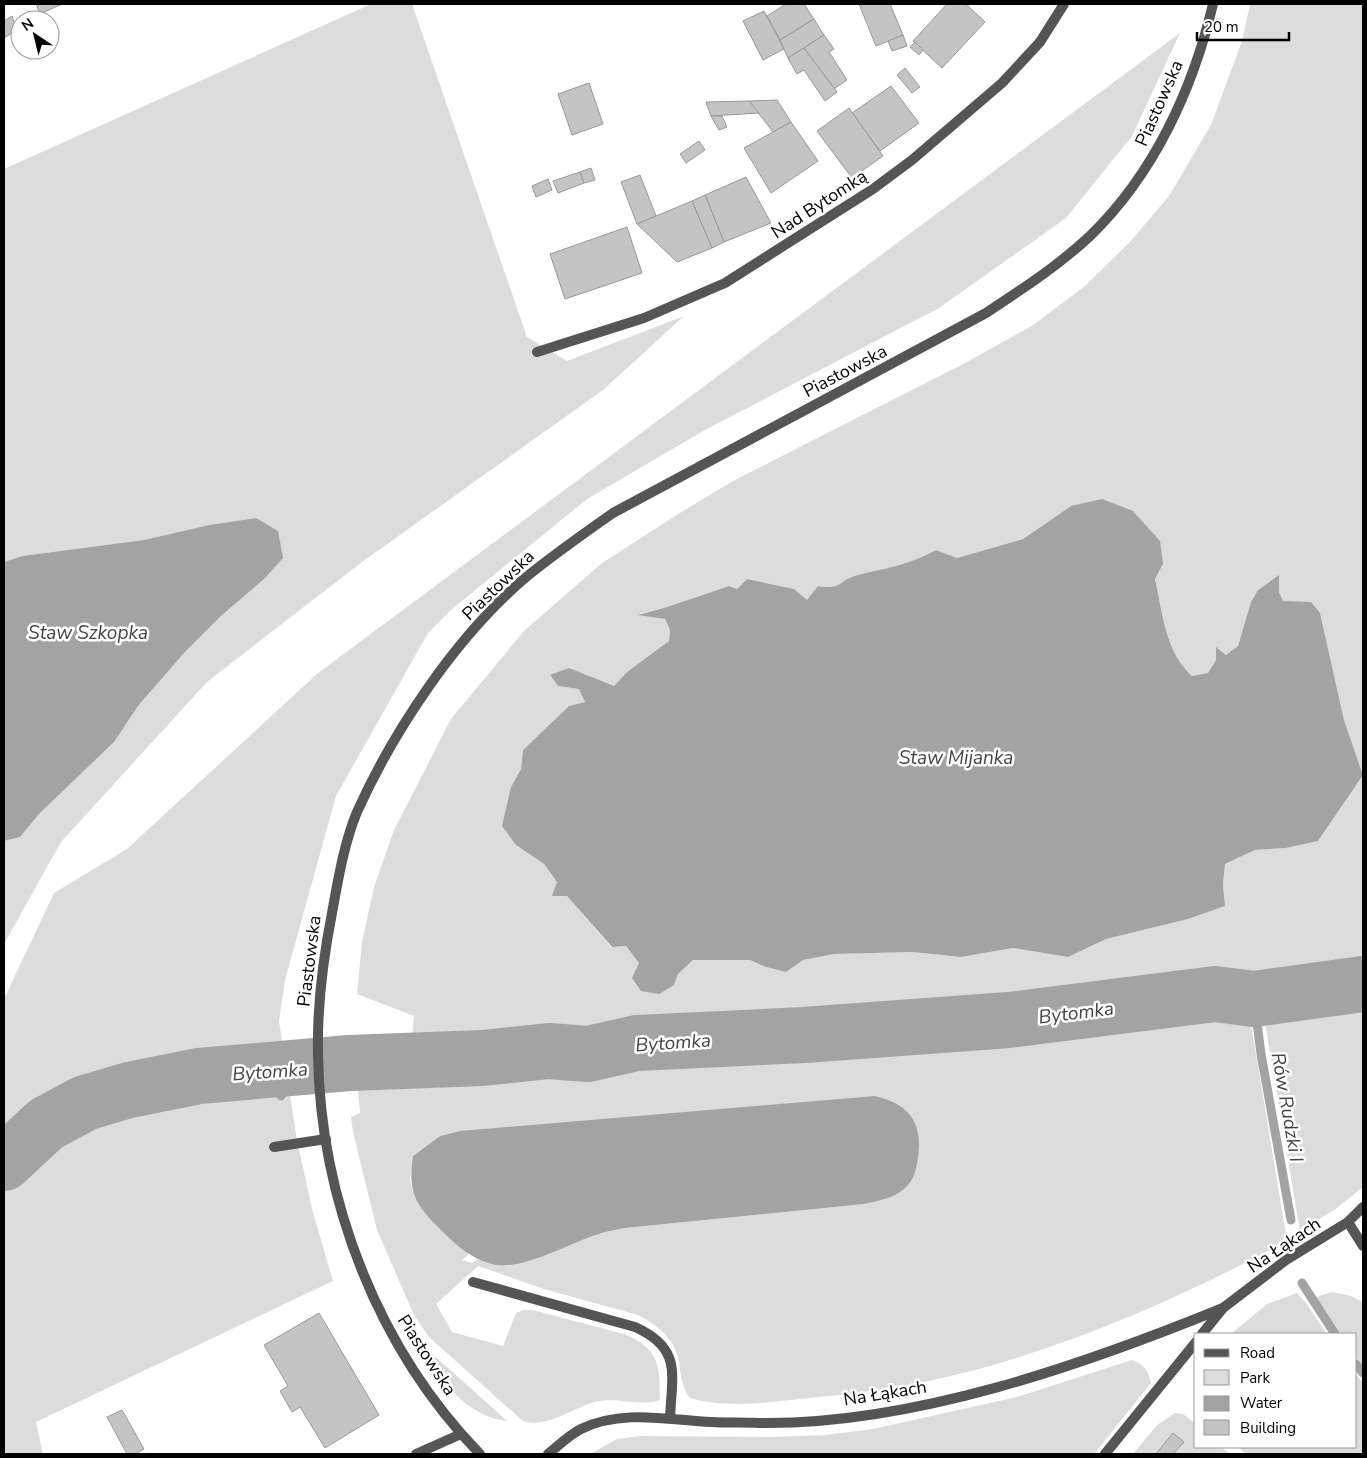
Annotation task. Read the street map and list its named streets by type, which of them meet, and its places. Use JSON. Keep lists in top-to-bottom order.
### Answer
{
  "streets": {
    "street": ["Piastowska", "Nad Bytomką", "Na Łąkach"]
  },
  "water": [
    "Staw Szkopka",
    "Staw Mijanka",
    "Bytomka",
    "Rów Rudzki I"
  ],
  "legend": [
    "Road",
    "Park",
    "Water",
    "Building"
  ],
  "scale_bar": "20 m",
  "north": "top left"
}
